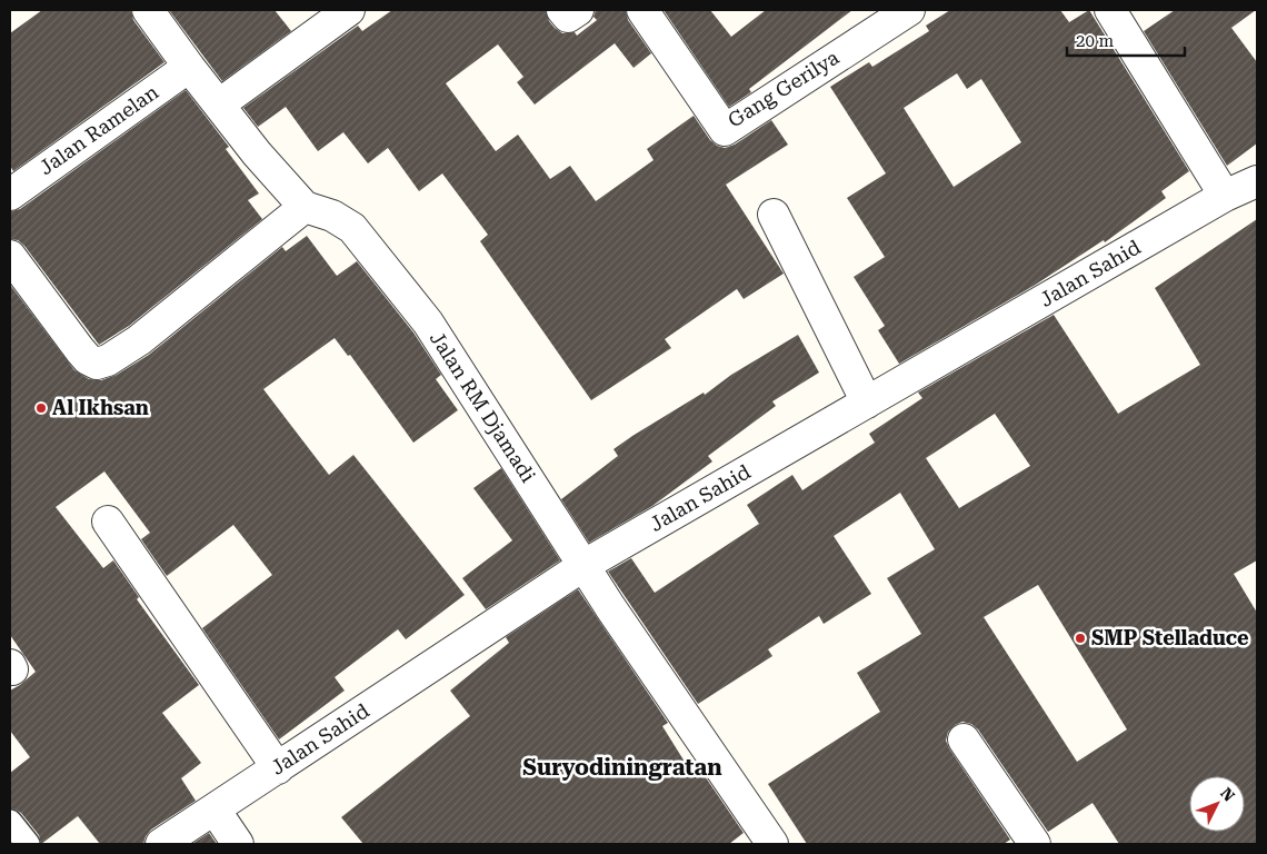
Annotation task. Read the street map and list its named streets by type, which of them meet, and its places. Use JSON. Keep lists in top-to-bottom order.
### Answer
{
  "streets": {
    "street": [
      "Gang Gerilya",
      "Jalan Ramelan",
      "Jalan Sahid",
      "Jalan RM Djamadi"
    ]
  },
  "crossings": [
    ["Jalan Sahid", "Jalan RM Djamadi"]
  ],
  "districts": ["Suryodiningratan"],
  "places": ["Al Ikhsan", "SMP Stelladuce"],
  "scale_bar": "20 m",
  "north": "top right"
}
